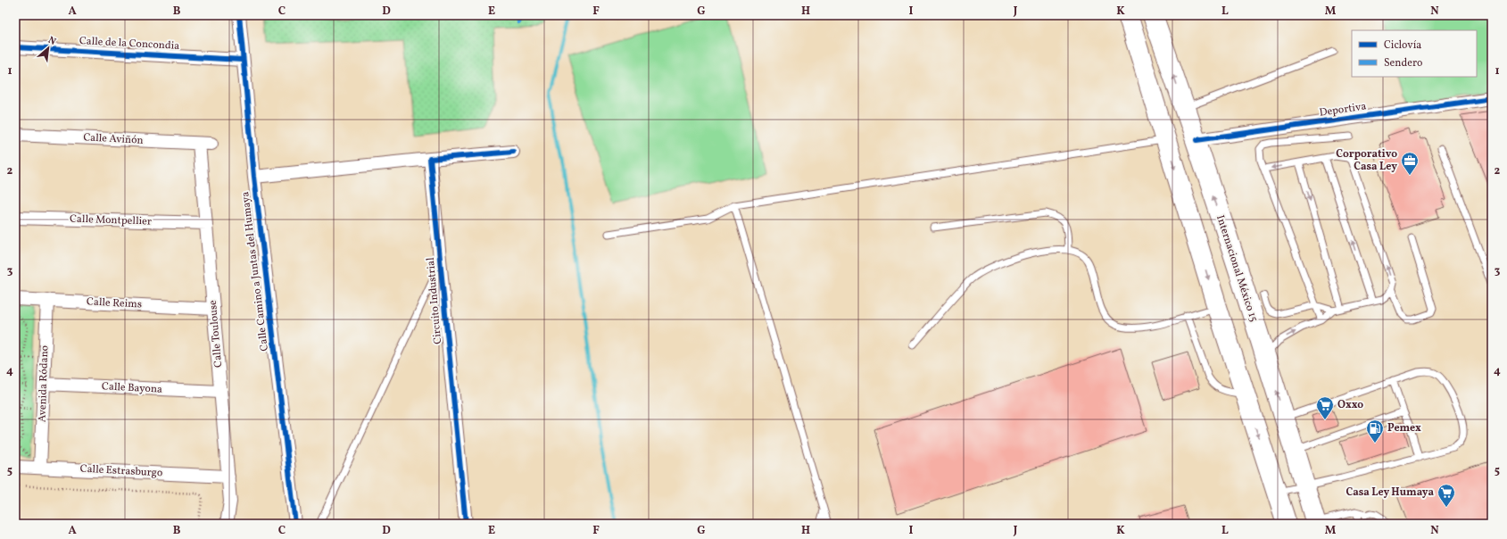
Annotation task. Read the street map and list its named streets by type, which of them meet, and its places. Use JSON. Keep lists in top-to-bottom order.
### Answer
{
  "streets": {
    "main road": ["Internacional México 15"],
    "street": [
      "Calle de la Concondia",
      "Deportiva",
      "Calle Aviñón",
      "Calle Montpellier",
      "Calle Camino a Juntas del Humaya",
      "Circuito Industrial",
      "Calle Reims",
      "Calle Toulouse",
      "Avenida Ródano",
      "Calle Bayona",
      "Calle Estrasburgo"
    ]
  },
  "crossings": [
    ["Calle de la Concondia", "Calle Camino a Juntas del Humaya"],
    ["Deportiva", "Internacional México 15"],
    ["Calle Aviñón", "Calle Toulouse"],
    ["Calle Montpellier", "Calle Toulouse"],
    ["Calle Reims", "Calle Toulouse"],
    ["Calle Reims", "Avenida Ródano"],
    ["Calle Toulouse", "Calle Bayona"],
    ["Calle Toulouse", "Calle Estrasburgo"],
    ["Avenida Ródano", "Calle Bayona"],
    ["Avenida Ródano", "Calle Estrasburgo"]
  ],
  "places": {
    "office": ["Corporativo Casa Ley"],
    "supermarket": ["Oxxo", "Casa Ley Humaya"],
    "fuel station": ["Pemex"]
  },
  "legend": ["Ciclovía", "Sendero"],
  "north": "top right",
  "grid": {
    "columns": [
      "A",
      "B",
      "C",
      "D",
      "E",
      "F",
      "G",
      "H",
      "I",
      "J",
      "K",
      "L",
      "M",
      "N"
    ],
    "rows": [
      "1",
      "2",
      "3",
      "4",
      "5"
    ]
  }
}
